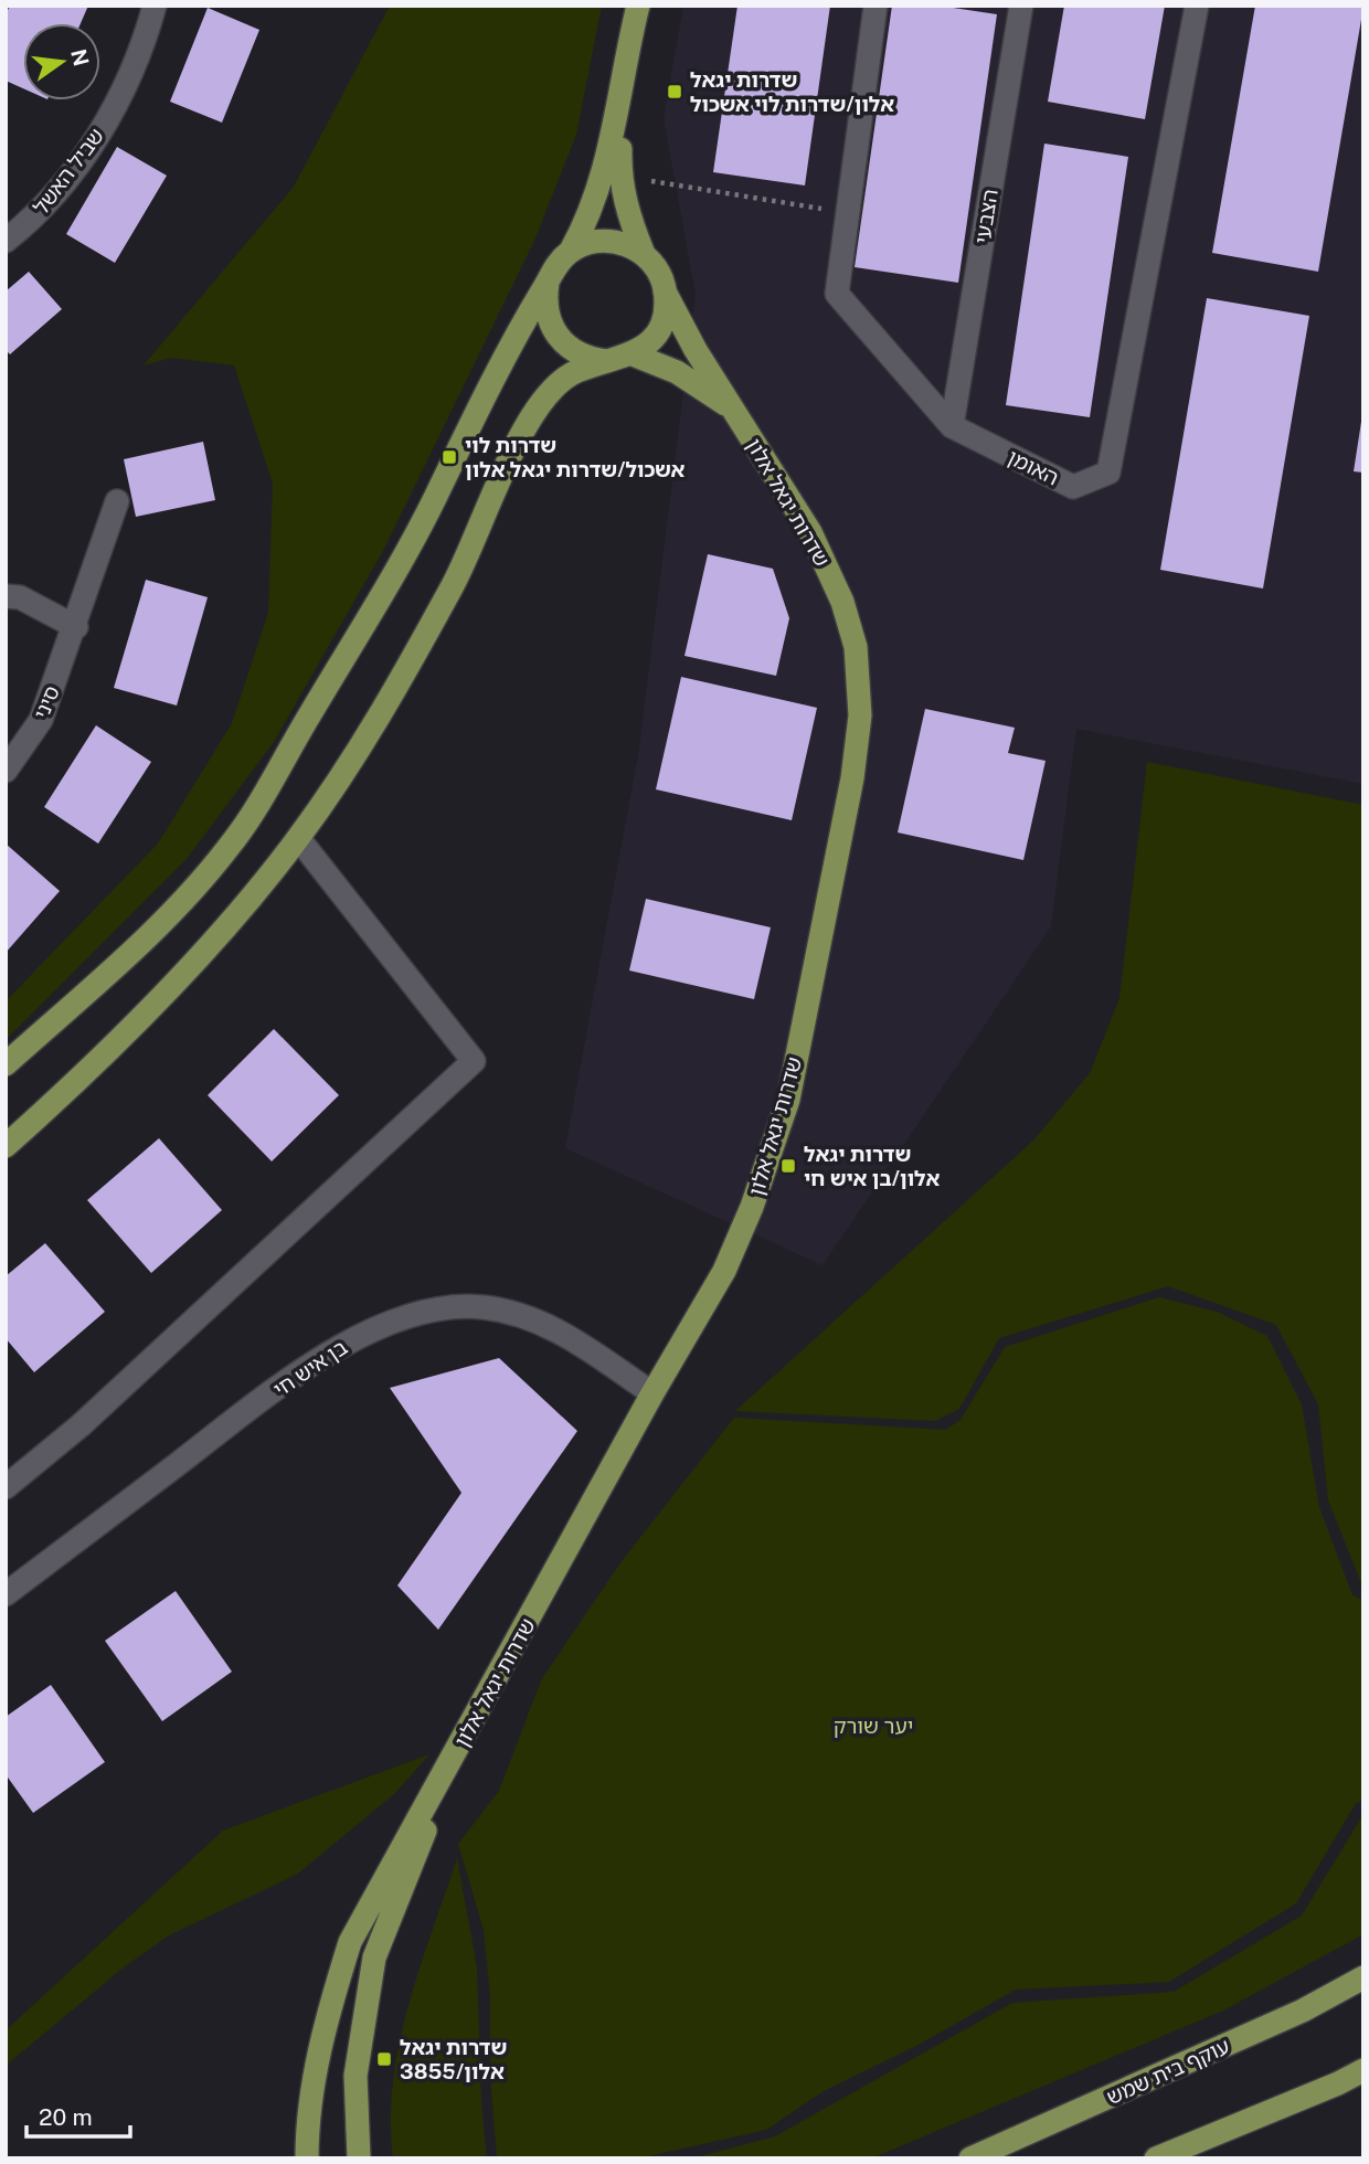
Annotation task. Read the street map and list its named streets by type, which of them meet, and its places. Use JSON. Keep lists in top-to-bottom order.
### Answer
{
  "streets": {
    "main road": ["שדרות יגאל אלון", "עוקף בית שמש"],
    "street": [
      "שביל האשל",
      "הצבעי",
      "האומן",
      "סיני",
      "בן איש חי"
    ]
  },
  "crossings": [
    ["הצבעי", "האומן"],
    ["שדרות יגאל אלון", "בן איש חי"]
  ],
  "parks": ["יער שורק"],
  "places": {
    "transit": [
      "שדרות יגאל אלון/שדרות לוי אשכול",
      "שדרות לוי אשכול/שדרות יגאל אלון",
      "שדרות יגאל אלון/בן איש חי",
      "שדרות יגאל אלון/3855"
    ]
  },
  "scale_bar": "20 m",
  "north": "right"
}
